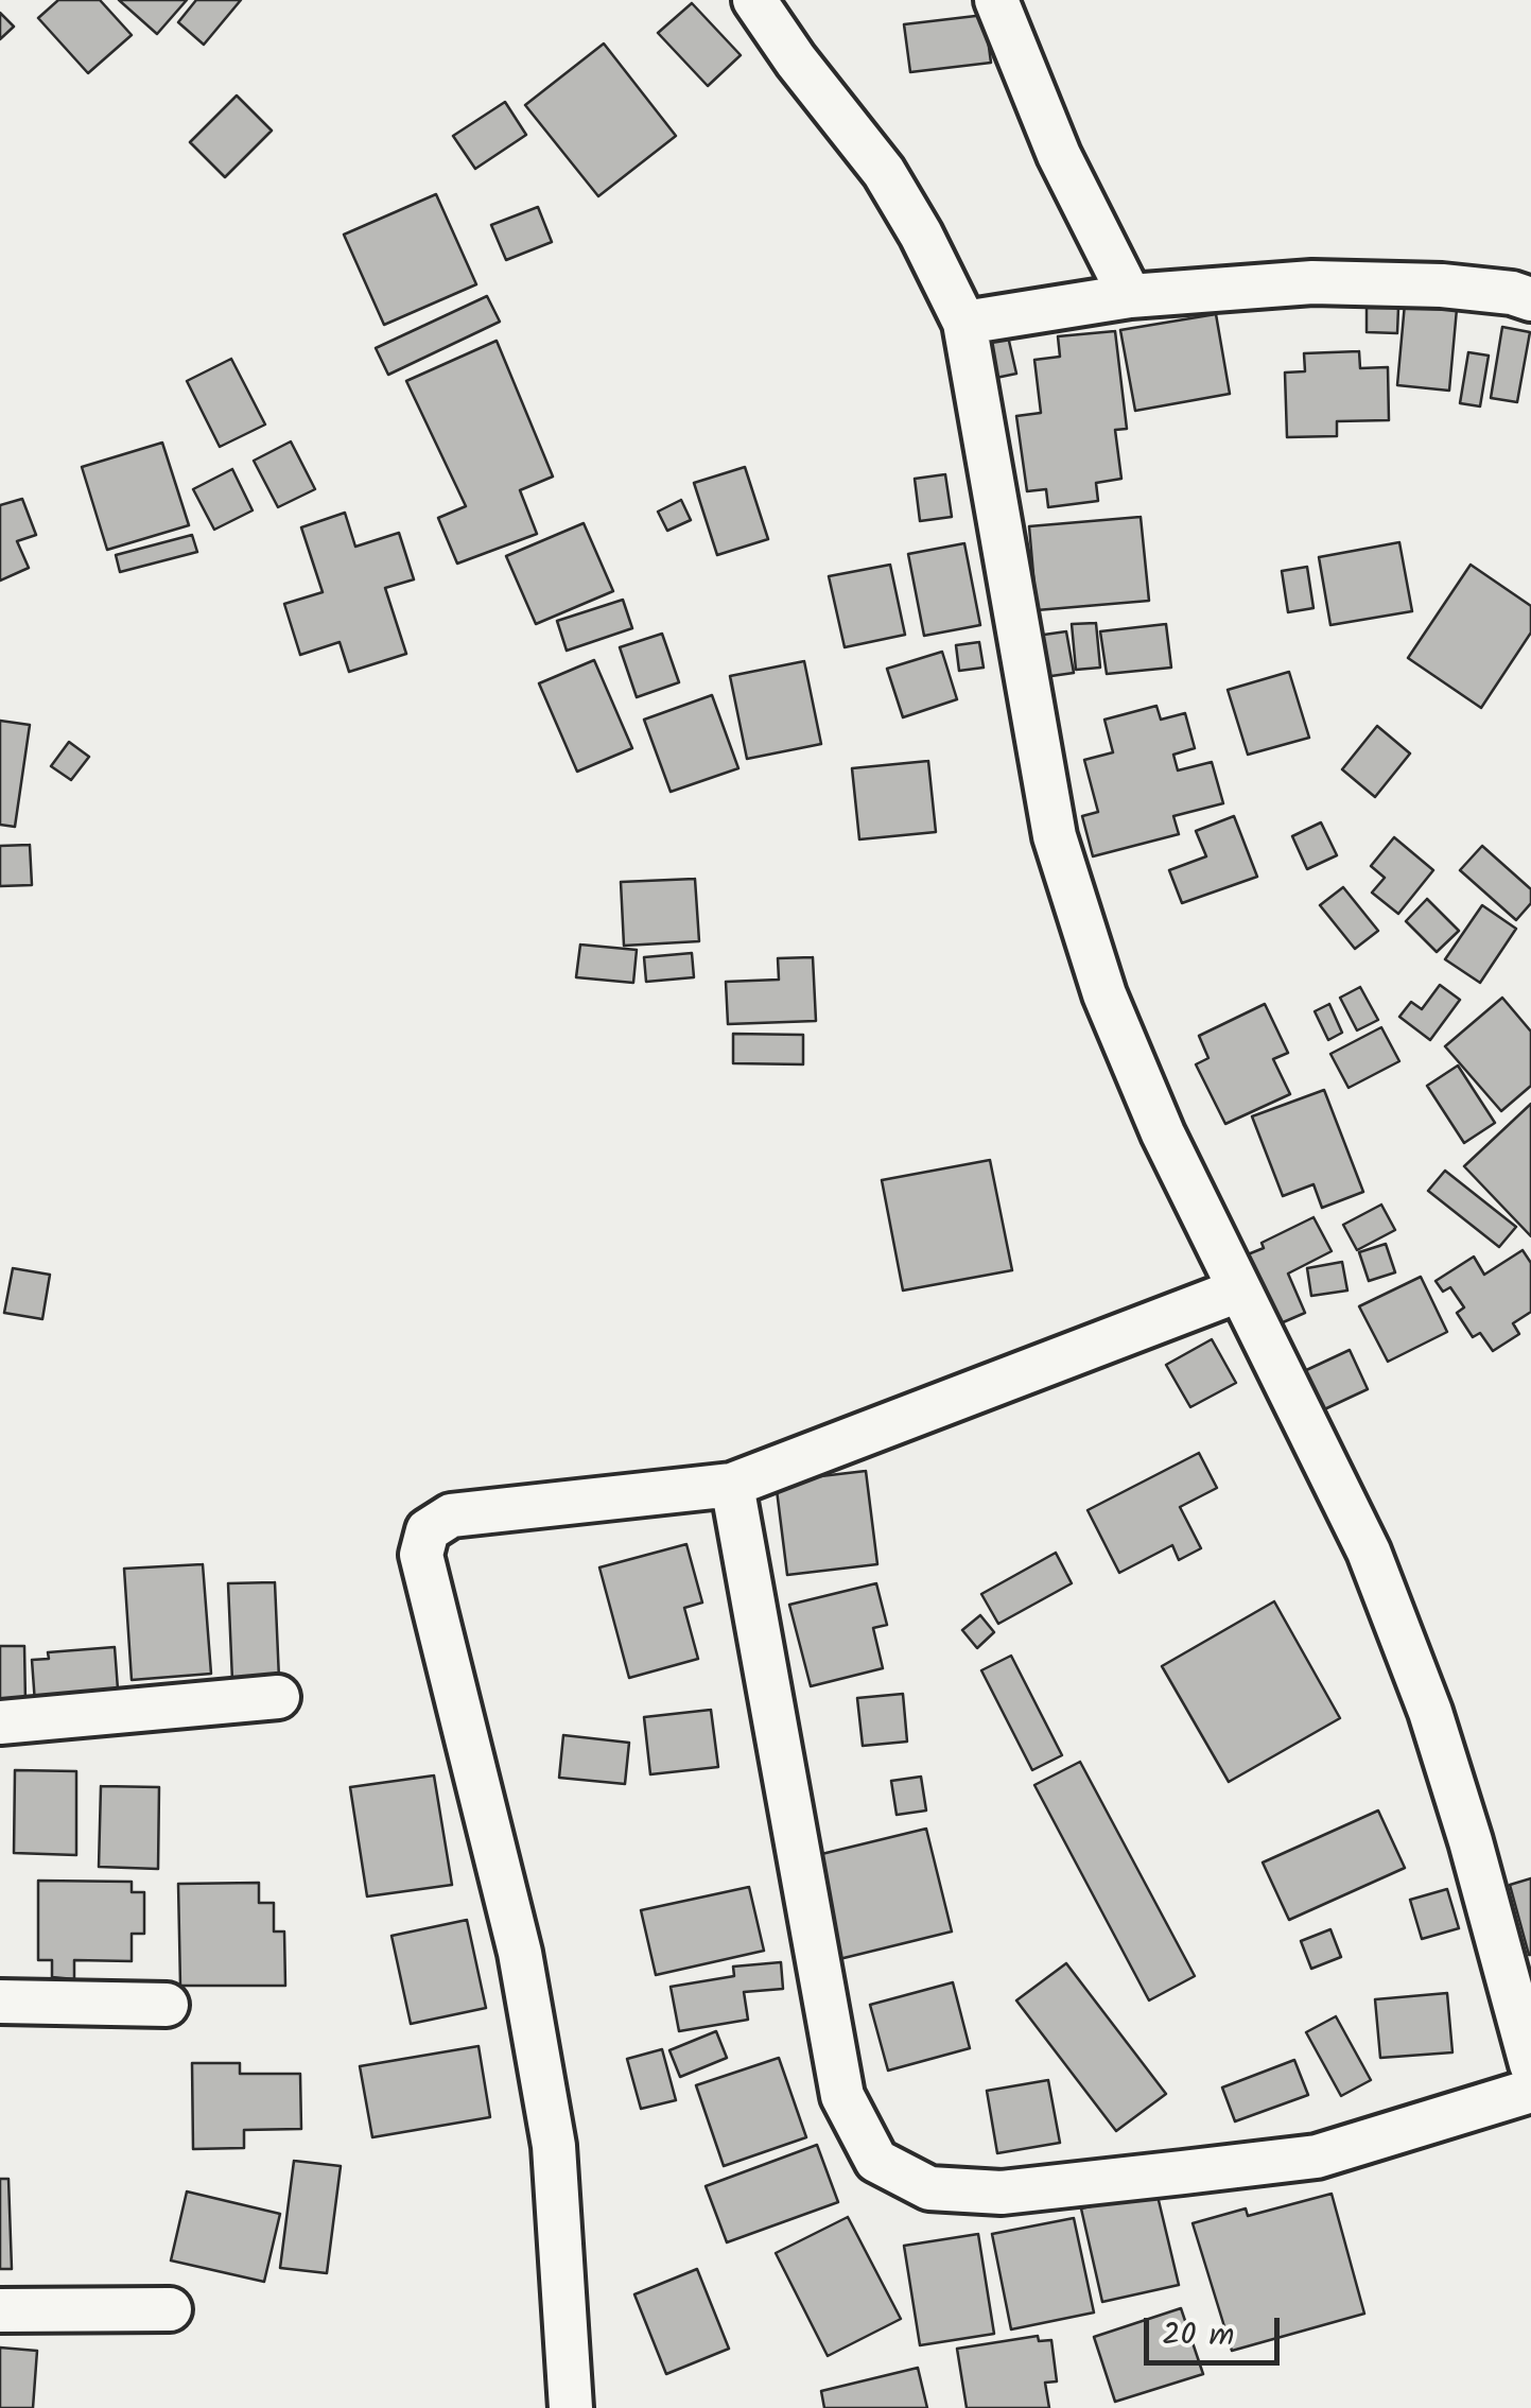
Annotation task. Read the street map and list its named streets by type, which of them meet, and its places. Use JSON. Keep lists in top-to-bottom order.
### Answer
{
  "scale_bar": "20 m"
}
